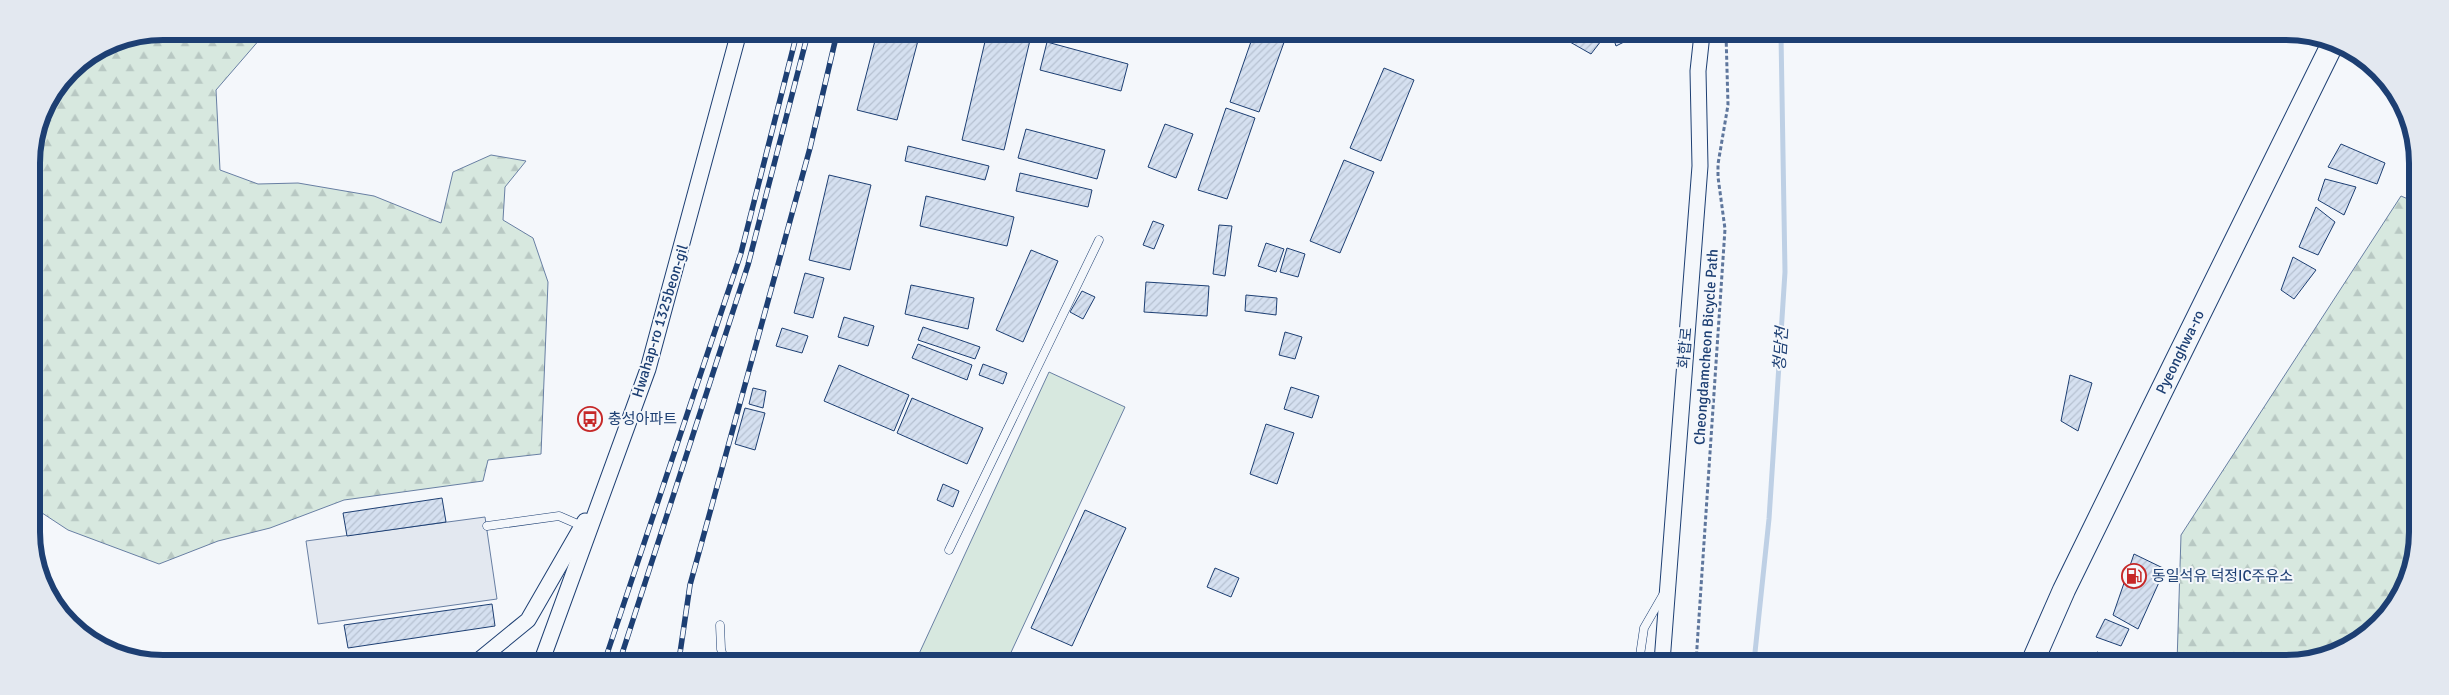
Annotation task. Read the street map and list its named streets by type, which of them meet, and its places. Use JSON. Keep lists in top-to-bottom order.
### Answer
{
  "streets": {
    "main road": ["Pyeonghwa-ro"],
    "street": ["Hwahap-ro 1325beon-gil", "화합로"],
    "path": ["Cheongdamcheon Bicycle Path"]
  },
  "water": ["청담천"],
  "places": {
    "bus stop": ["충성아파트"],
    "fuel station": ["동일석유 덕정IC주유소"]
  }
}
